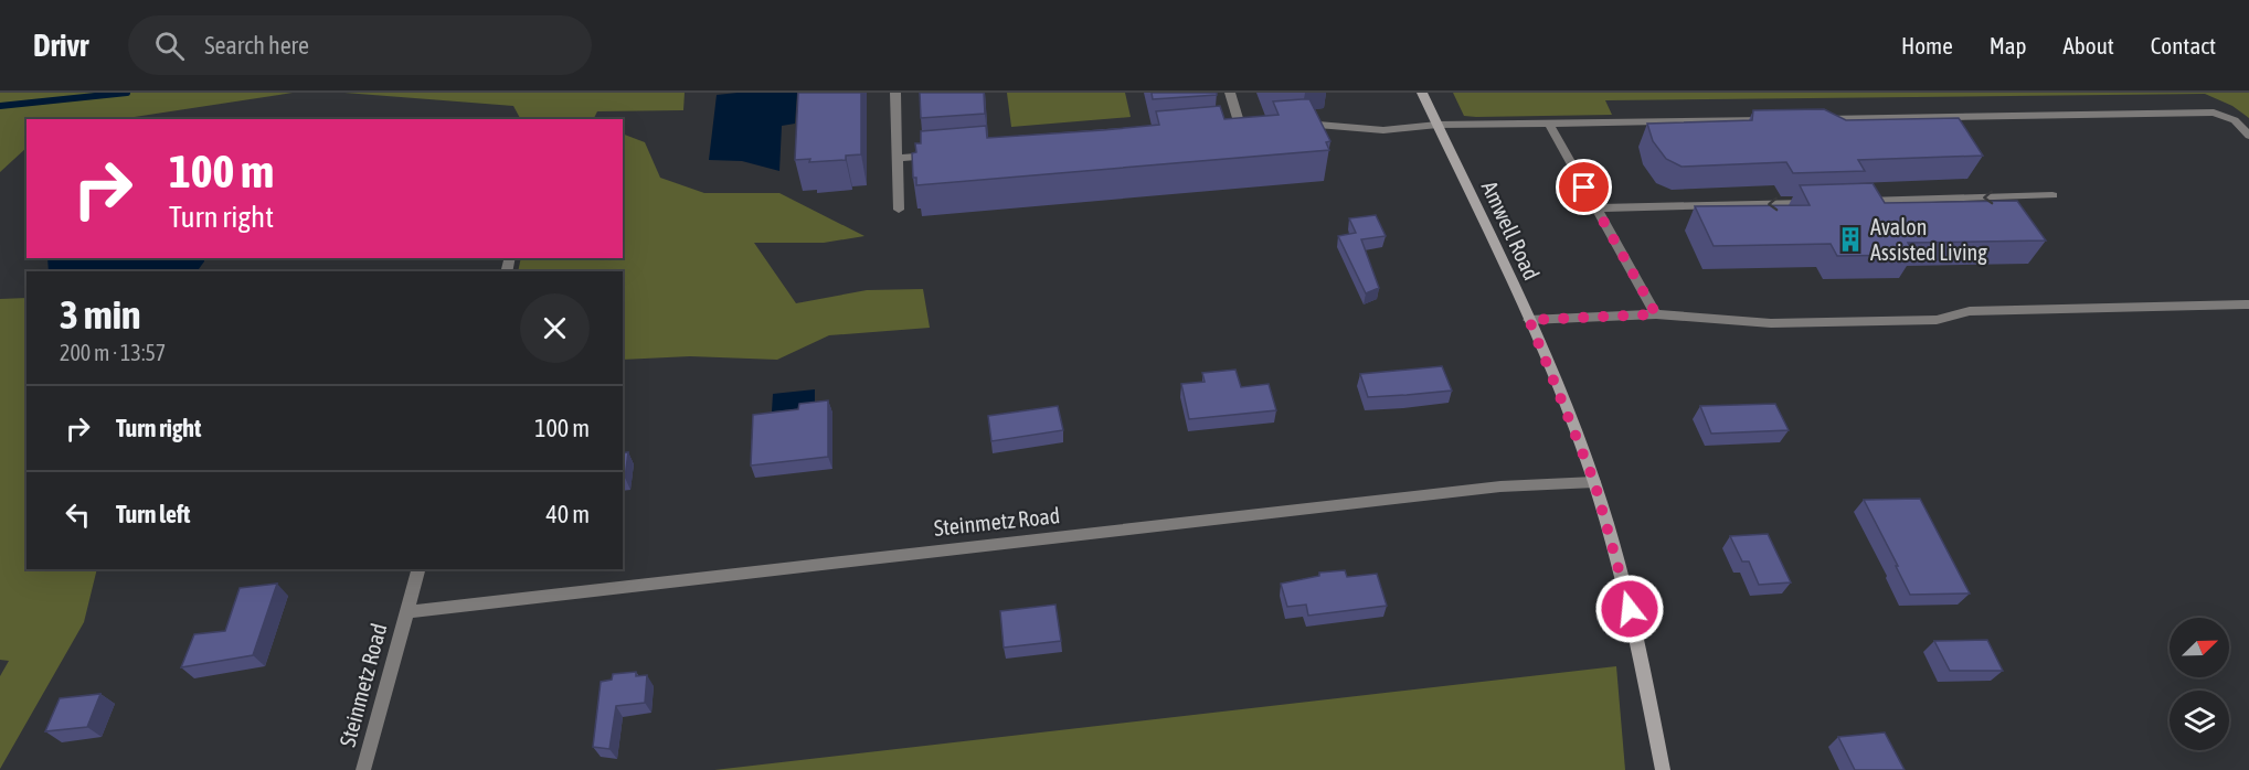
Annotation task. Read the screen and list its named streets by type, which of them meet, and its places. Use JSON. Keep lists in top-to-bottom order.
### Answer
{
  "streets": {
    "main road": ["Amwell Road"],
    "street": ["Steinmetz Road"]
  },
  "crossings": [
    ["Amwell Road", "Steinmetz Road"]
  ],
  "places": {
    "building": ["Avalon Assisted Living"]
  },
  "north": "top right",
  "page": {
    "header": "Drivr",
    "search": "Search here",
    "nav": [
      "Home",
      "Map",
      "About",
      "Contact"
    ],
    "turn": ["100 m", "Turn right"],
    "heading": ["3 min", "200 m · 13:57"],
    "list": [
      {
        "name": "Turn right",
        "value": "100 m"
      },
      {
        "name": "Turn left",
        "value": "40 m"
      }
    ]
  }
}
